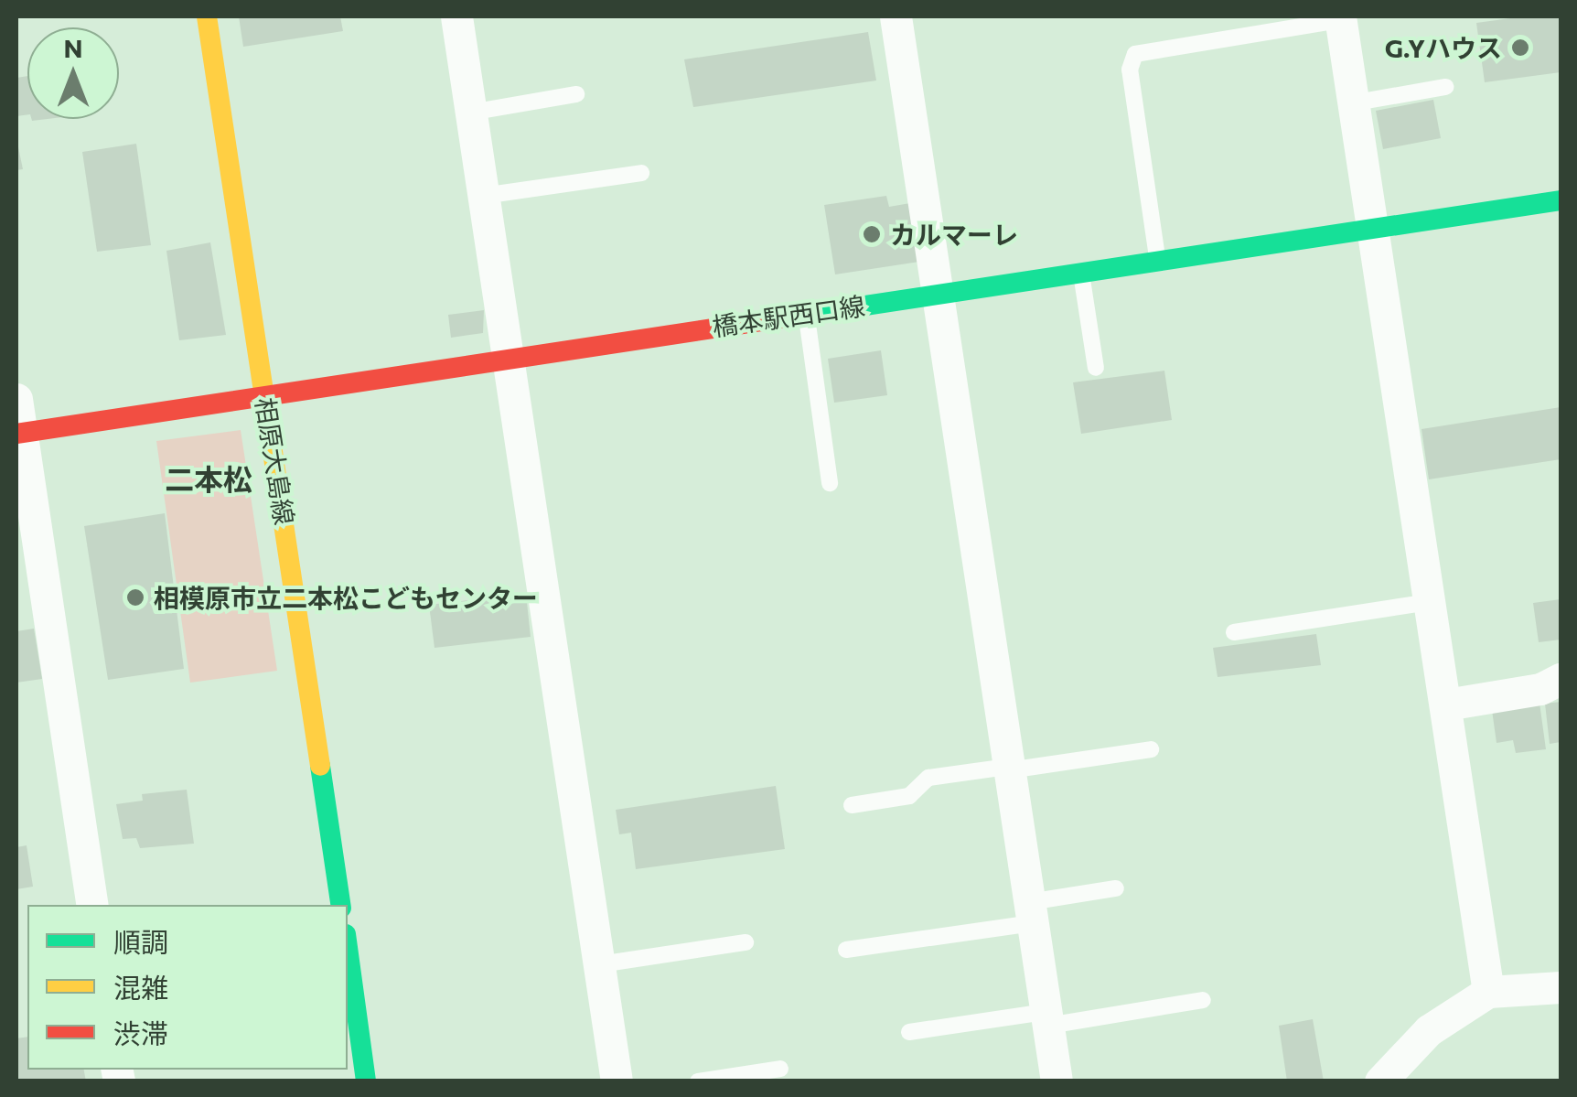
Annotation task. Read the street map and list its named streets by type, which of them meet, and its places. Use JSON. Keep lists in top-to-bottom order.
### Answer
{
  "streets": {
    "street": ["橋本駅西口線", "相原大島線"]
  },
  "crossings": [
    ["橋本駅西口線", "相原大島線"]
  ],
  "districts": ["二本松"],
  "places": ["G.Yハウス", "カルマーレ", "相模原市立二本松こどもセンター"],
  "legend": ["順調", "混雑", "渋滞"],
  "north": "top"
}
